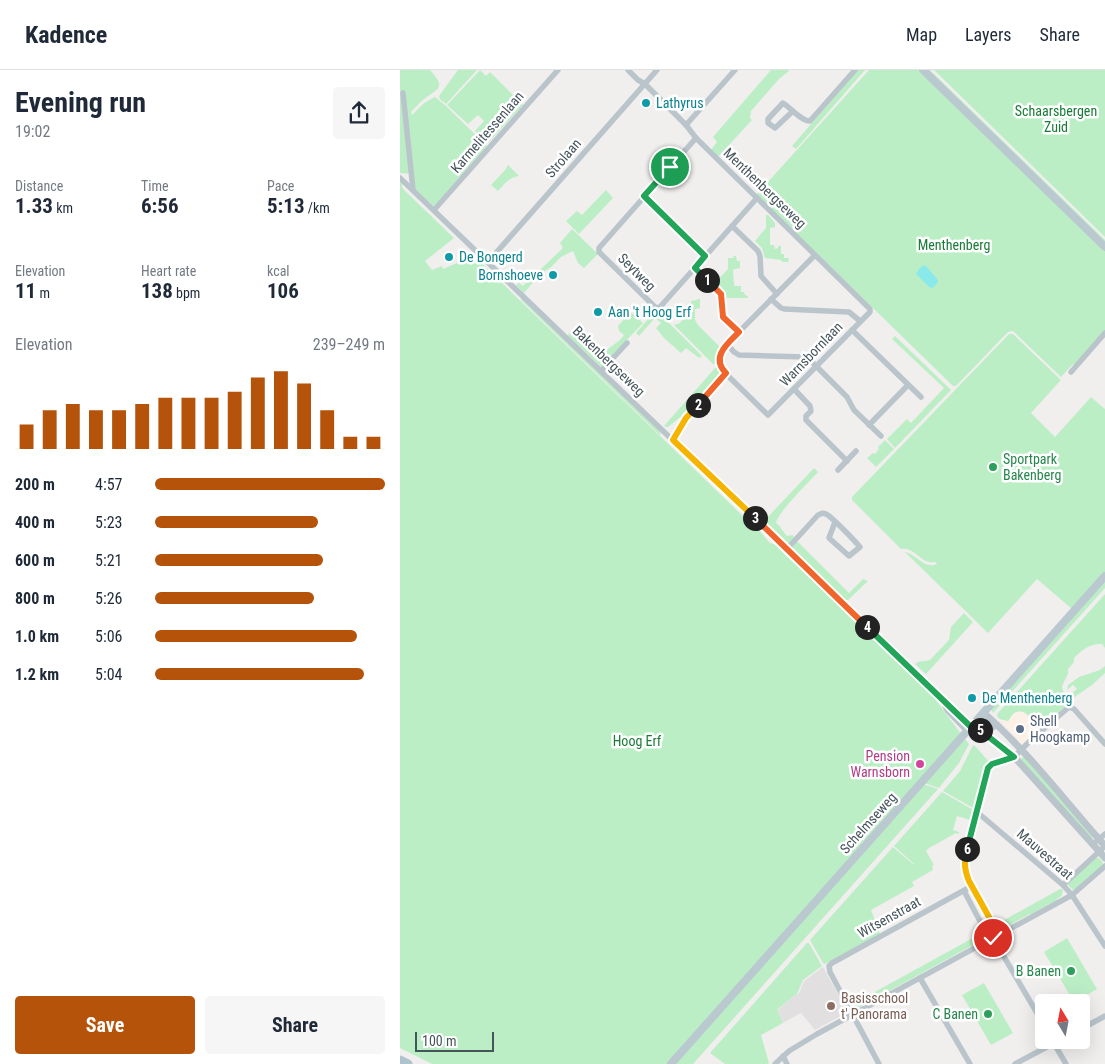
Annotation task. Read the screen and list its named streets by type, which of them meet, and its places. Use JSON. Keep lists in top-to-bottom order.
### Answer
{
  "streets": {
    "main road": ["Schelmseweg"],
    "street": [
      "Karmelitessenlaan",
      "Strolaan",
      "Menthenbergseweg",
      "Seytweg",
      "Warnsbornlaan",
      "Bakenbergseweg",
      "Mauvestraat",
      "Witsenstraat"
    ]
  },
  "crossings": [
    ["Karmelitessenlaan", "Bakenbergseweg"],
    ["Strolaan", "Menthenbergseweg"],
    ["Strolaan", "Bakenbergseweg"],
    ["Menthenbergseweg", "Warnsbornlaan"],
    ["Bakenbergseweg", "Schelmseweg"]
  ],
  "parks": ["Schaarsbergen Zuid", "Menthenberg", "Hoog Erf"],
  "places": [
    "Lathyrus",
    "De Bongerd",
    "Bornshoeve",
    "Aan 't Hoog Erf",
    "Sportpark Bakenberg",
    "De Menthenberg",
    "Shell Hoogkamp",
    "Pension Warnsborn",
    "B Banen",
    "Basisschool t' Panorama",
    "C Banen"
  ],
  "scale_bar": "100 m",
  "north": "top",
  "page": {
    "header": "Kadence",
    "nav": ["Map", "Layers", "Share"],
    "heading": ["Evening run", "19:02"],
    "stats": [
      ["Distance", "1.33 km"],
      ["Time", "6:56"],
      ["Pace", "5:13 /km"],
      ["Elevation", "11 m"],
      ["Heart rate", "138 bpm"],
      ["kcal", "106"]
    ],
    "pins": [
      "1",
      "2",
      "3",
      "4",
      "5",
      "6"
    ],
    "chart": ["Elevation", "239–249 m"],
    "list": [
      {
        "name": "200 m",
        "note": "4:57"
      },
      {
        "name": "400 m",
        "note": "5:23"
      },
      {
        "name": "600 m",
        "note": "5:21"
      },
      {
        "name": "800 m",
        "note": "5:26"
      },
      {
        "name": "1.0 km",
        "note": "5:06"
      },
      {
        "name": "1.2 km",
        "note": "5:04"
      }
    ],
    "buttons": ["Save", "Share"],
    "scale": "100 m"
  }
}
